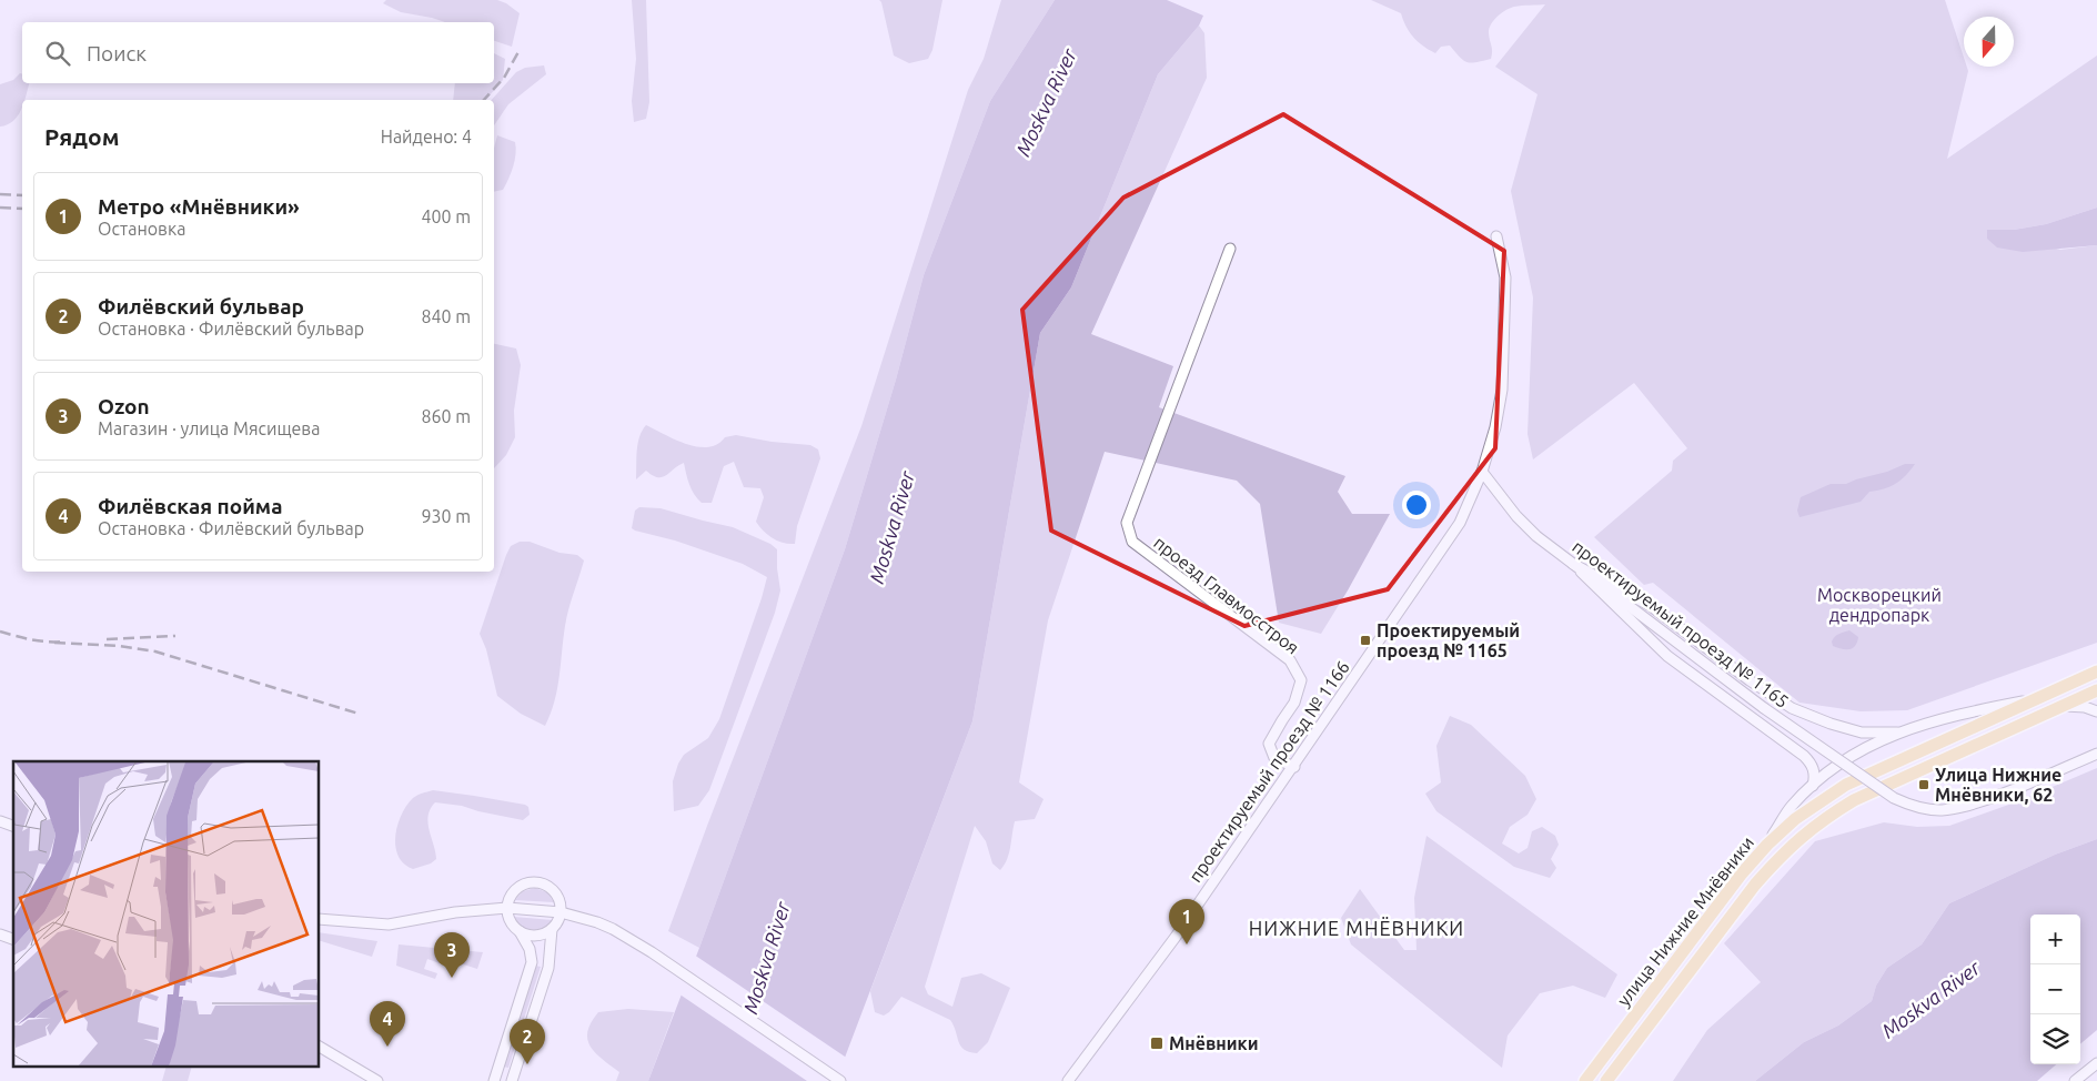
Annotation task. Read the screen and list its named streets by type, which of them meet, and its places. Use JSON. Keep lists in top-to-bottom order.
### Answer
{
  "streets": {
    "main road": ["улица Нижние Мнёвники"],
    "street": ["проезд Главмосстроя", "проектируемый проезд № 1165", "проектируемый проезд № 1166"]
  },
  "crossings": [
    ["проезд Главмосстроя", "проектируемый проезд № 1166"],
    ["проектируемый проезд № 1165", "проектируемый проезд № 1166"]
  ],
  "districts": ["НИЖНИЕ МНЁВНИКИ"],
  "water": ["Moskva River"],
  "parks": ["Москворецкий дендропарк"],
  "places": {
    "transit": ["Проектируемый проезд № 1165", "Улица Нижние Мнёвники, 62", "Мнёвники"]
  },
  "north": "bottom",
  "page": {
    "search": "Поиск",
    "heading": ["Рядом", "Найдено: 4"],
    "list": [
      {
        "mark": "1",
        "name": "Метро «Мнёвники»",
        "note": "Остановка",
        "value": "400 m"
      },
      {
        "mark": "2",
        "name": "Филёвский бульвар",
        "note": "Остановка · Филёвский бульвар",
        "value": "840 m"
      },
      {
        "mark": "3",
        "name": "Ozon",
        "note": "Магазин · улица Мясищева",
        "value": "860 m"
      },
      {
        "mark": "4",
        "name": "Филёвская пойма",
        "note": "Остановка · Филёвский бульвар",
        "value": "930 m"
      }
    ],
    "pins": [
      "1",
      "3",
      "4",
      "2"
    ],
    "map_buttons": ["+", "−"]
  }
}
